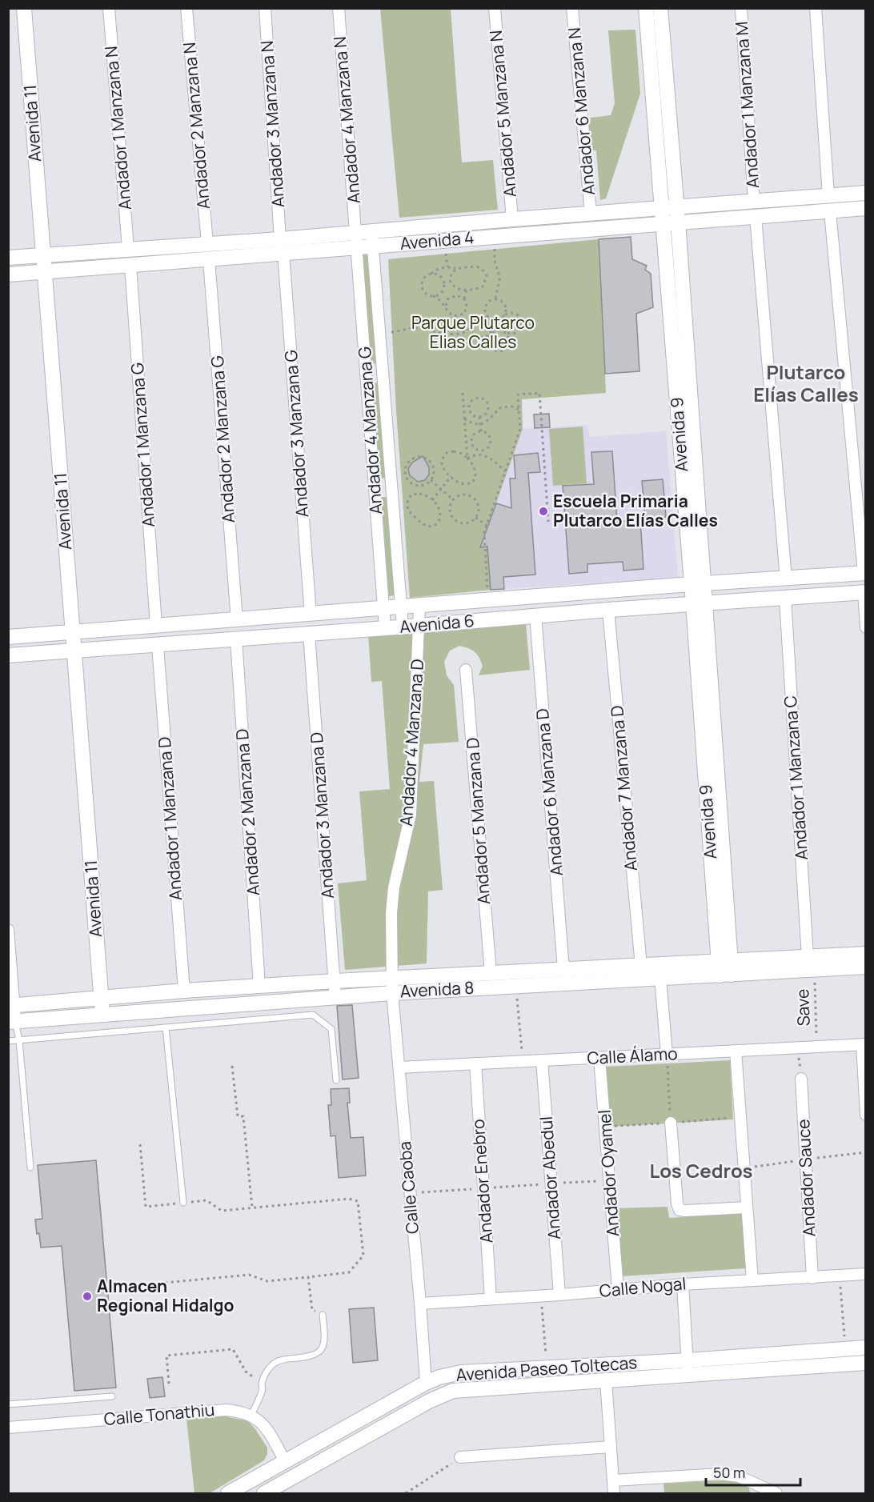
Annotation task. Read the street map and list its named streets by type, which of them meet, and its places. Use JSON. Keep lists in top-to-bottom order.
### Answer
{
  "streets": {
    "street": [
      "Andador 1 Manzana M",
      "Andador 6 Manzana N",
      "Andador 5 Manzana N",
      "Andador 4 Manzana N",
      "Avenida 11",
      "Andador 3 Manzana N",
      "Andador 2 Manzana N",
      "Andador 1 Manzana N",
      "Avenida 4",
      "Andador 4 Manzana G",
      "Andador 3 Manzana G",
      "Avenida 9",
      "Andador 2 Manzana G",
      "Andador 1 Manzana G",
      "Avenida 6",
      "Andador 4 Manzana D",
      "Andador 1 Manzana C",
      "Andador 7 Manzana D",
      "Andador 6 Manzana D",
      "Andador 2 Manzana D",
      "Andador 3 Manzana D",
      "Andador 1 Manzana D",
      "Andador 5 Manzana D",
      "Avenida 8",
      "Calle Álamo",
      "Andador Oyamel",
      "Andador Abedul",
      "Andador Sauce",
      "Andador Enebro",
      "Calle Caoba",
      "Calle Nogal",
      "Avenida Paseo Toltecas",
      "Calle Tonathiu"
    ],
    "path": ["Save"]
  },
  "crossings": [
    ["Andador 1 Manzana M", "Avenida 4"],
    ["Andador 6 Manzana N", "Avenida 4"],
    ["Andador 5 Manzana N", "Avenida 4"],
    ["Andador 4 Manzana N", "Avenida 4"],
    ["Andador 4 Manzana N", "Andador 4 Manzana G"],
    ["Avenida 11", "Avenida 4"],
    ["Avenida 11", "Avenida 6"],
    ["Avenida 11", "Avenida 8"],
    ["Andador 3 Manzana N", "Avenida 4"],
    ["Andador 3 Manzana N", "Andador 3 Manzana G"],
    ["Andador 2 Manzana N", "Avenida 4"],
    ["Andador 1 Manzana N", "Avenida 4"],
    ["Avenida 4", "Andador 4 Manzana G"],
    ["Avenida 4", "Andador 3 Manzana G"],
    ["Avenida 4", "Avenida 9"],
    ["Avenida 4", "Andador 2 Manzana G"],
    ["Avenida 4", "Andador 1 Manzana G"],
    ["Andador 4 Manzana G", "Avenida 6"],
    ["Andador 3 Manzana G", "Avenida 6"],
    ["Avenida 9", "Avenida 6"],
    ["Avenida 9", "Avenida 8"],
    ["Andador 2 Manzana G", "Avenida 6"],
    ["Andador 1 Manzana G", "Avenida 6"],
    ["Avenida 6", "Andador 4 Manzana D"],
    ["Avenida 6", "Andador 1 Manzana C"],
    ["Avenida 6", "Andador 7 Manzana D"],
    ["Avenida 6", "Andador 6 Manzana D"],
    ["Avenida 6", "Andador 2 Manzana D"],
    ["Avenida 6", "Andador 3 Manzana D"],
    ["Avenida 6", "Andador 1 Manzana D"],
    ["Andador 4 Manzana D", "Avenida 8"],
    ["Andador 4 Manzana D", "Calle Caoba"],
    ["Andador 1 Manzana C", "Avenida 8"],
    ["Andador 1 Manzana C", "Save"],
    ["Andador 7 Manzana D", "Avenida 8"],
    ["Andador 6 Manzana D", "Avenida 8"],
    ["Andador 2 Manzana D", "Avenida 8"],
    ["Andador 3 Manzana D", "Avenida 8"],
    ["Andador 1 Manzana D", "Avenida 8"],
    ["Andador 5 Manzana D", "Avenida 8"],
    ["Avenida 8", "Save"],
    ["Avenida 8", "Calle Caoba"],
    ["Save", "Calle Álamo"],
    ["Calle Álamo", "Andador Oyamel"],
    ["Calle Álamo", "Andador Abedul"],
    ["Calle Álamo", "Andador Enebro"],
    ["Calle Álamo", "Calle Caoba"],
    ["Andador Oyamel", "Calle Nogal"],
    ["Andador Abedul", "Calle Nogal"],
    ["Andador Sauce", "Calle Nogal"],
    ["Andador Enebro", "Calle Nogal"],
    ["Calle Caoba", "Calle Nogal"],
    ["Calle Caoba", "Avenida Paseo Toltecas"]
  ],
  "districts": ["Plutarco Elías Calles", "Los Cedros"],
  "parks": ["Parque Plutarco Elias Calles"],
  "places": ["Escuela Primaria Plutarco Elías Calles", "Almacen Regional Hidalgo"],
  "scale_bar": "50 m"
}
